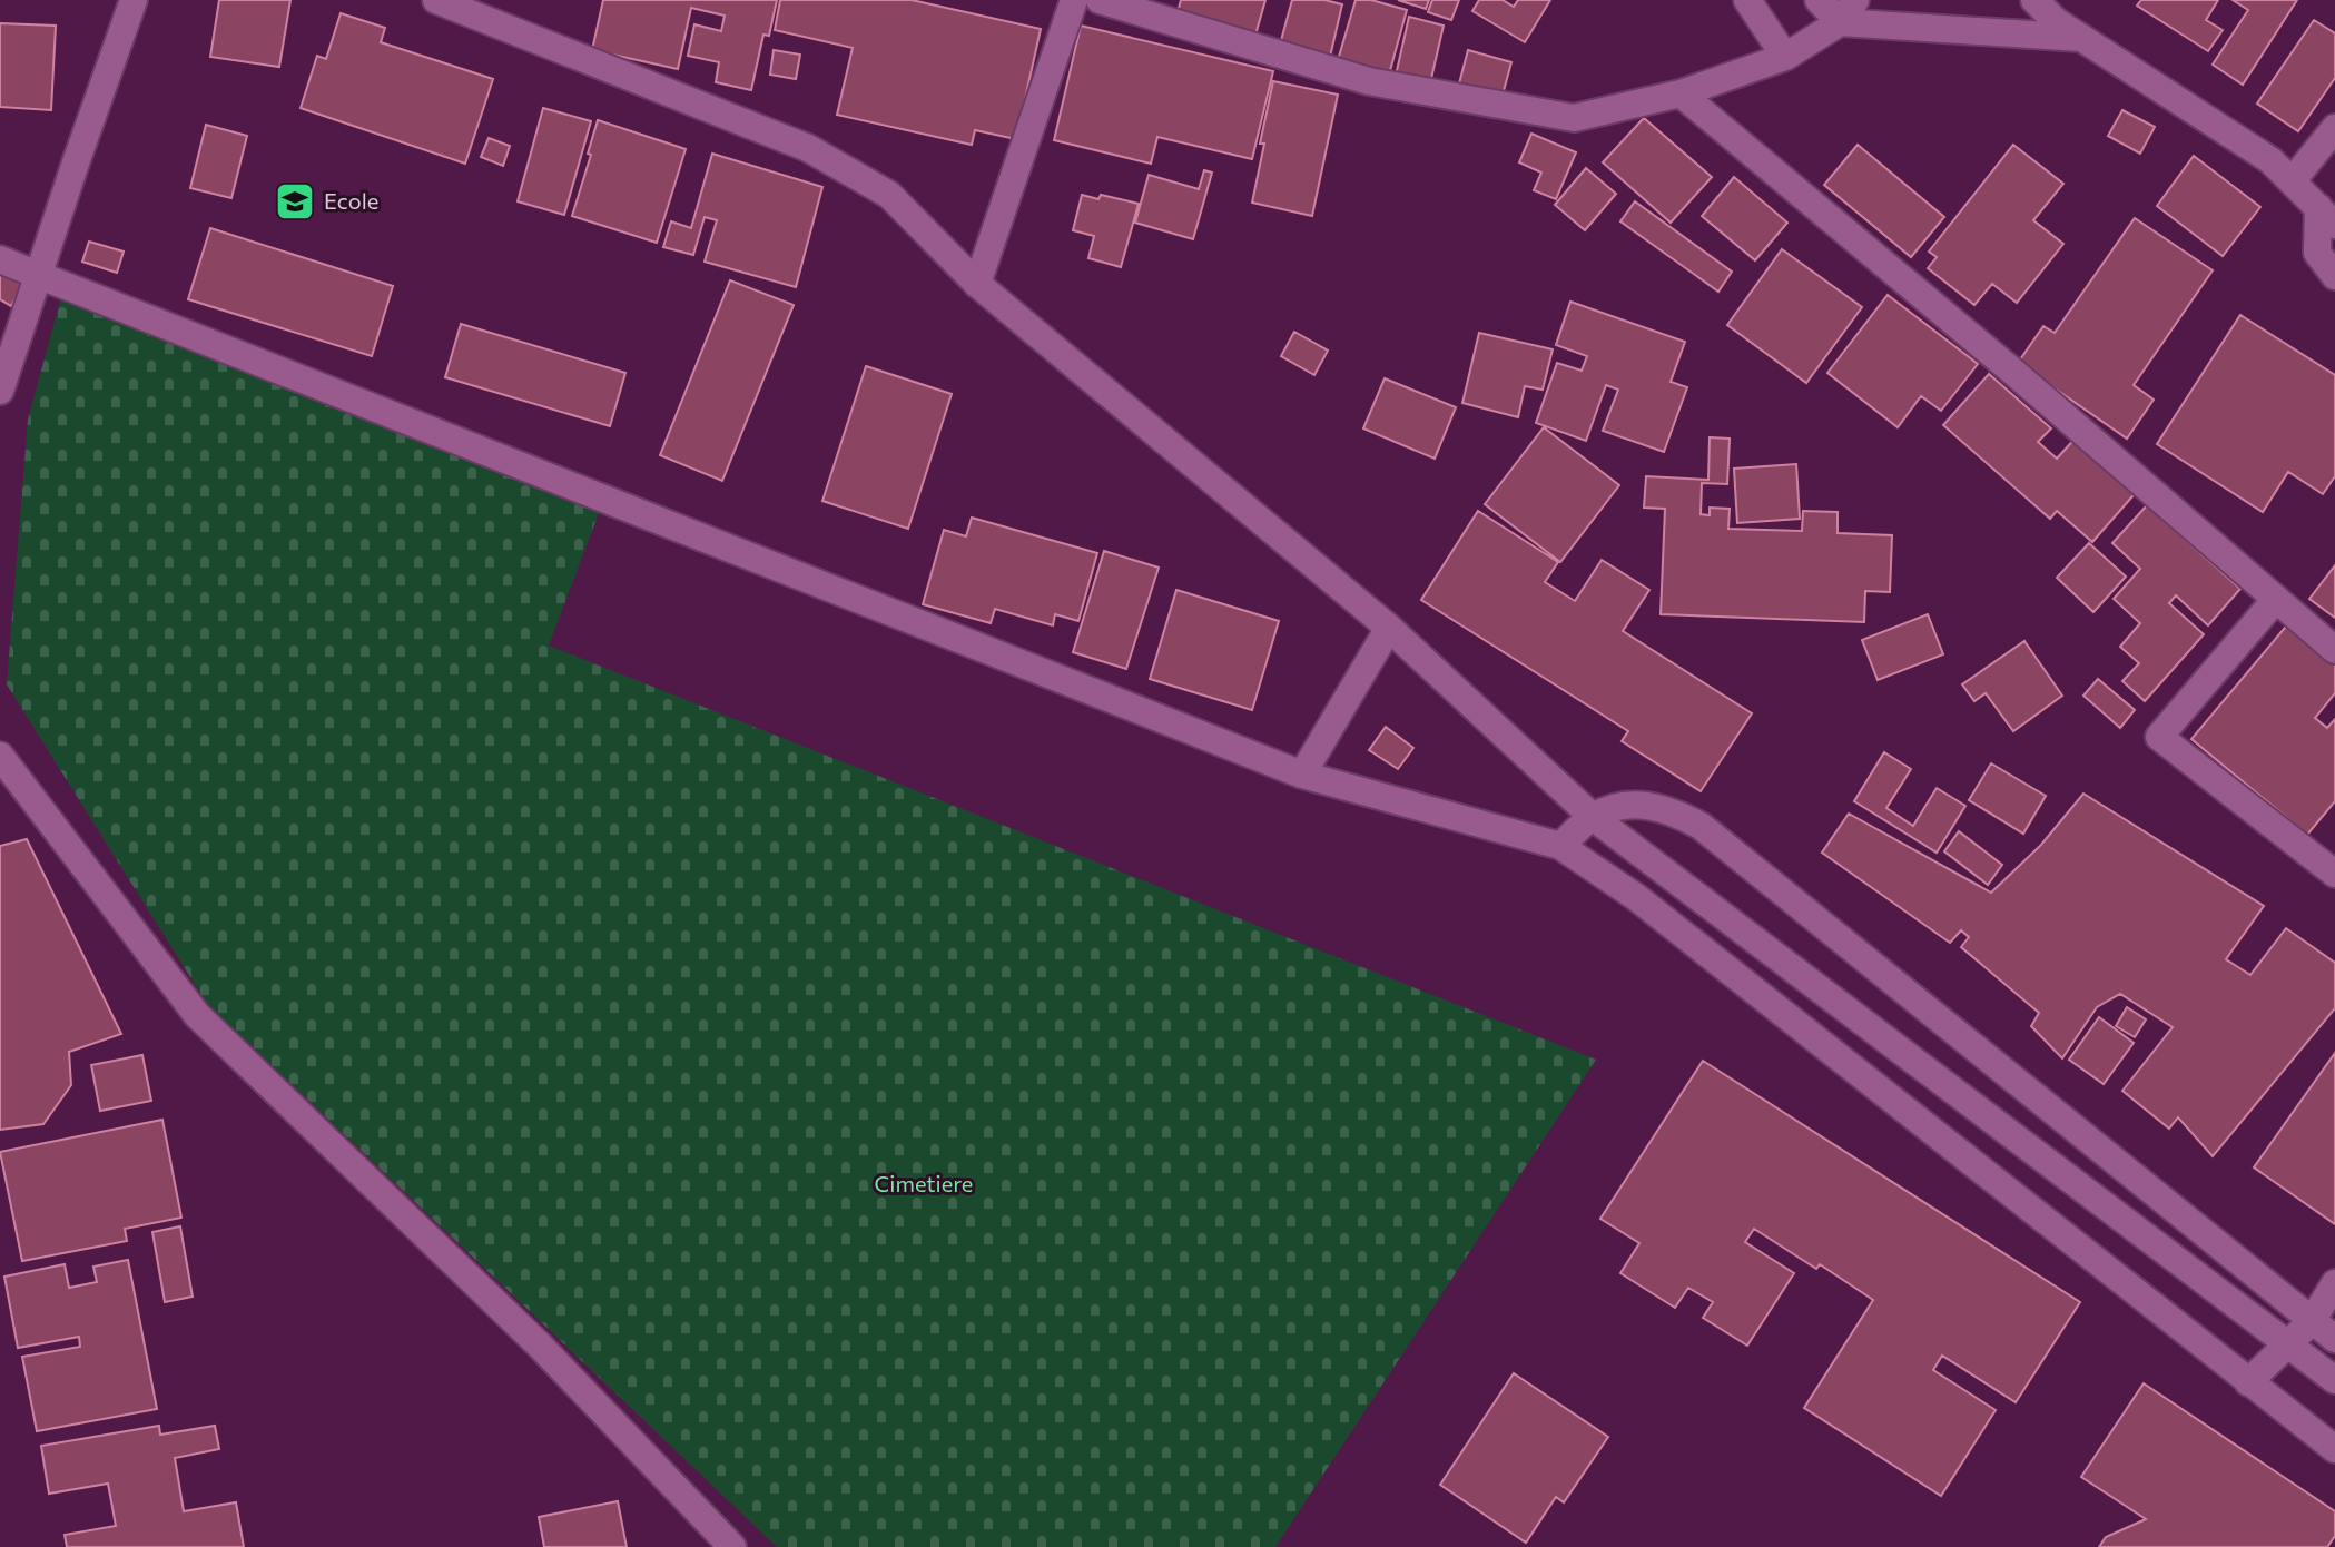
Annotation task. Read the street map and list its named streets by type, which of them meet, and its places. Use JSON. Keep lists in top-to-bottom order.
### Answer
{
  "parks": ["Cimetiere"],
  "places": {
    "school or university": ["Ecole"]
  }
}
